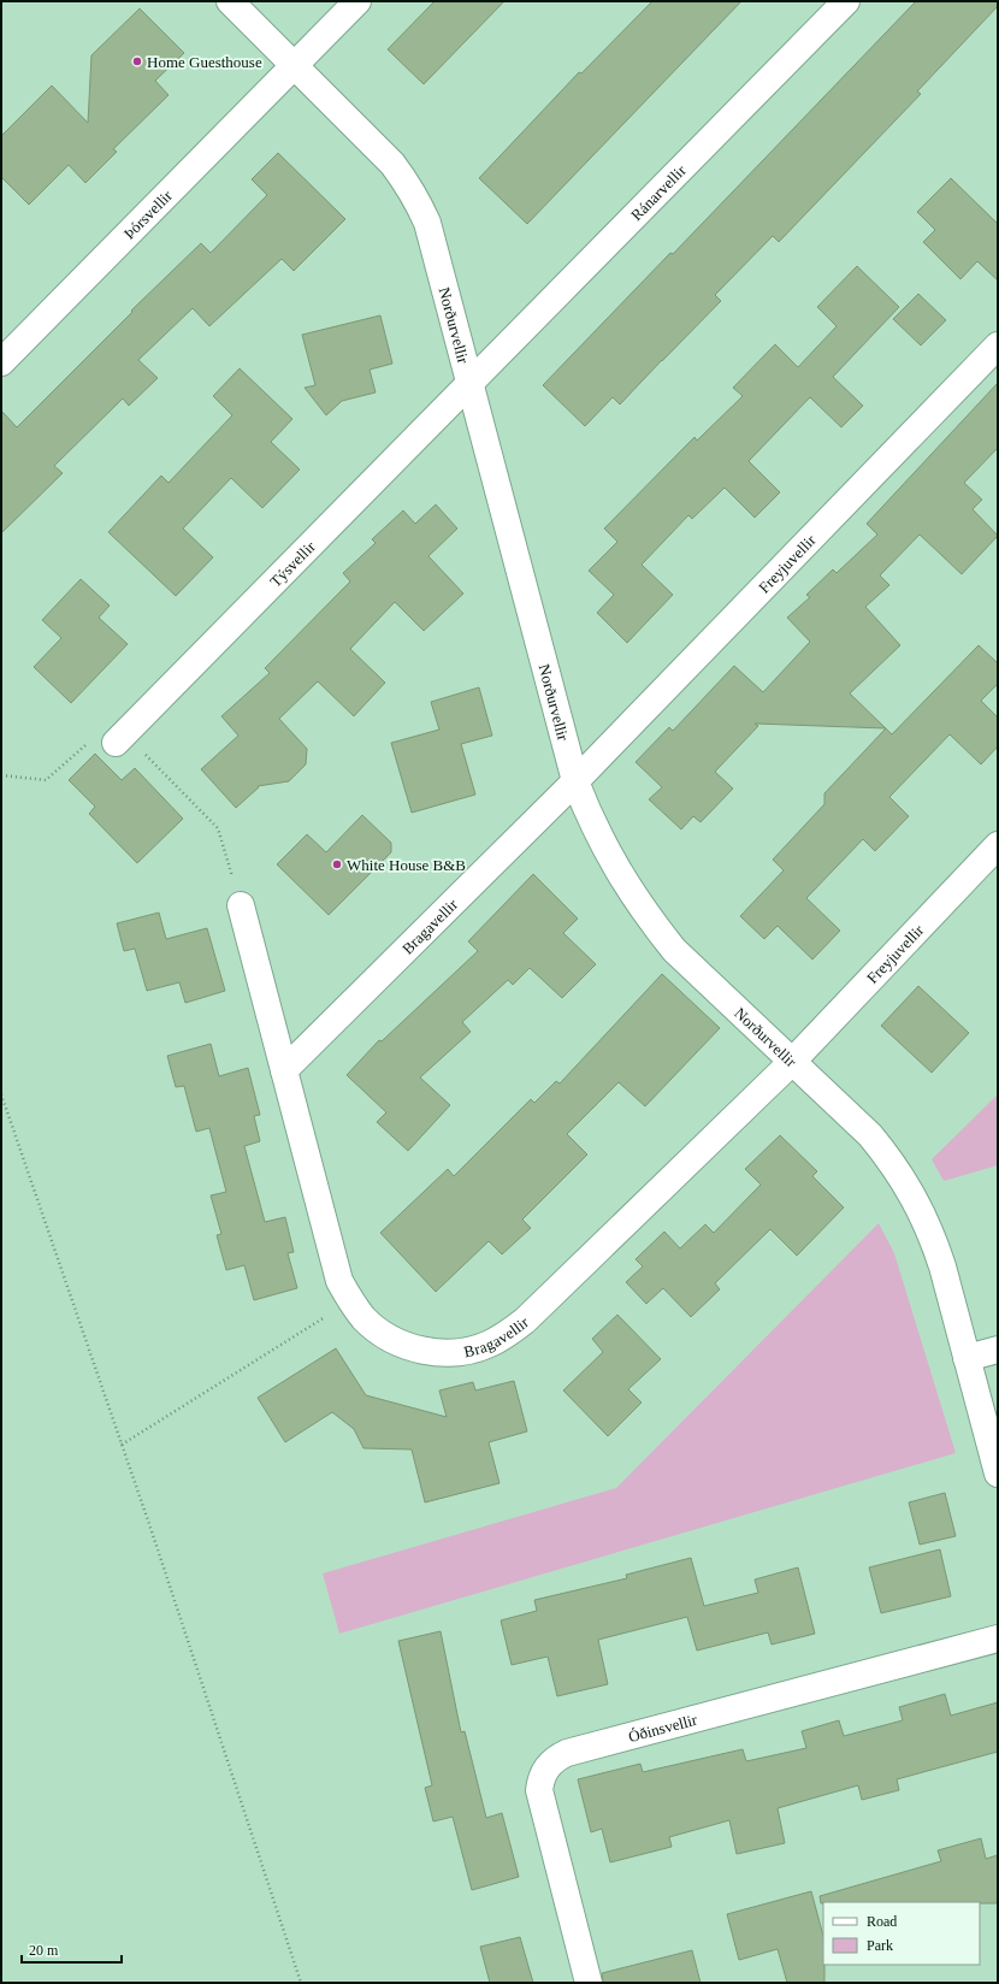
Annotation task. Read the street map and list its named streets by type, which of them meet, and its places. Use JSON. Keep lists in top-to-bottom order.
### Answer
{
  "streets": {
    "street": [
      "Ránarvellir",
      "Þórsvellir",
      "Norðurvellir",
      "Týsvellir",
      "Freyjuvellir",
      "Bragavellir",
      "Óðinsvellir"
    ]
  },
  "crossings": [
    ["Ránarvellir", "Norðurvellir"],
    ["Ránarvellir", "Týsvellir"],
    ["Þórsvellir", "Norðurvellir"],
    ["Norðurvellir", "Týsvellir"],
    ["Norðurvellir", "Freyjuvellir"],
    ["Norðurvellir", "Bragavellir"],
    ["Freyjuvellir", "Bragavellir"]
  ],
  "places": ["Home Guesthouse", "White House B&B"],
  "legend": ["Road", "Park"],
  "scale_bar": "20 m"
}
